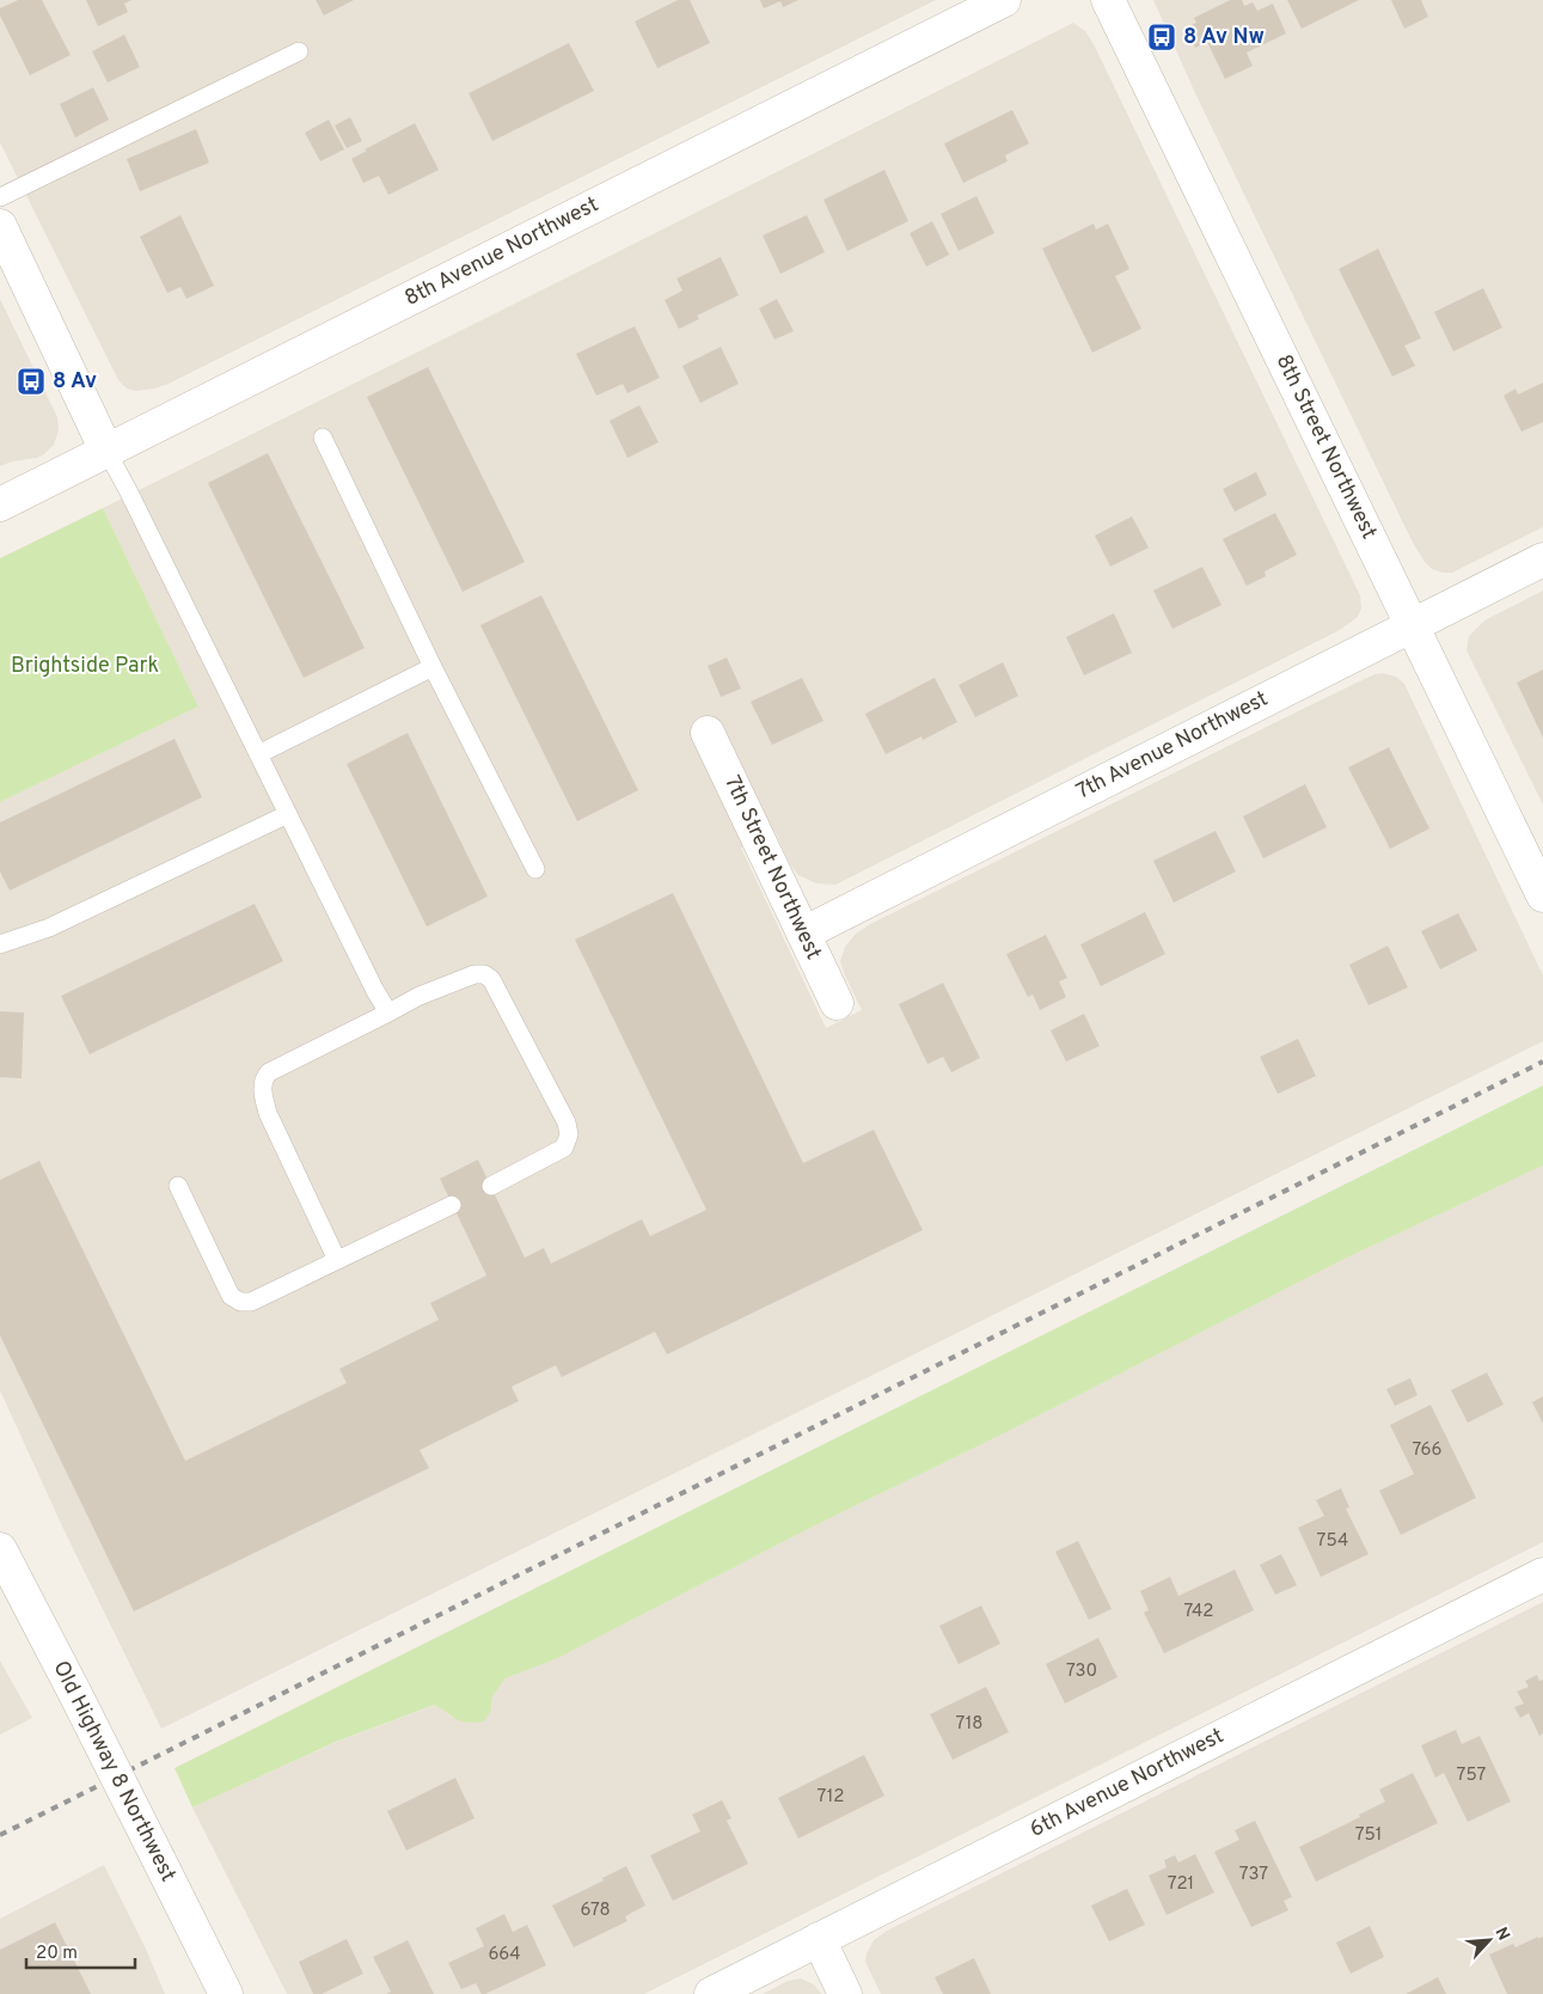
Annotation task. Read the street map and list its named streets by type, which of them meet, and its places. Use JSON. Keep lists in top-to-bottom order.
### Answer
{
  "streets": {
    "street": [
      "8th Avenue Northwest",
      "8th Street Northwest",
      "7th Avenue Northwest",
      "7th Street Northwest",
      "Old Highway 8 Northwest",
      "6th Avenue Northwest"
    ]
  },
  "crossings": [
    ["8th Street Northwest", "7th Avenue Northwest"],
    ["7th Avenue Northwest", "7th Street Northwest"]
  ],
  "parks": ["Brightside Park"],
  "places": {
    "bus stop": ["8 Av Nw", "8 Av"]
  },
  "house_numbers": [
    "766",
    "754",
    "742",
    "730",
    "718",
    "757",
    "712",
    "751",
    "737",
    "721",
    "678",
    "664"
  ],
  "scale_bar": "20 m",
  "north": "top right"
}
